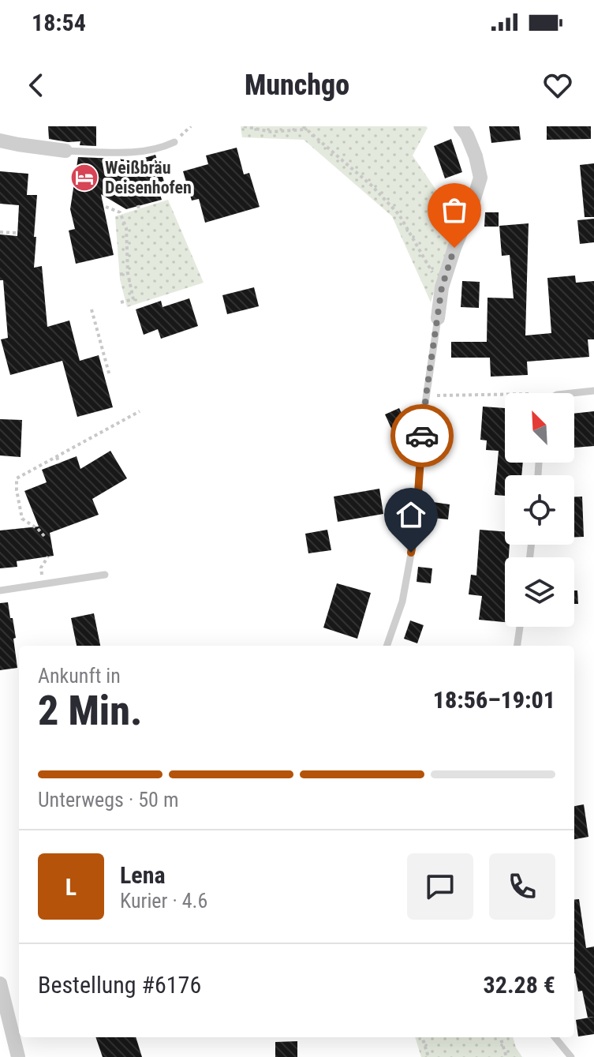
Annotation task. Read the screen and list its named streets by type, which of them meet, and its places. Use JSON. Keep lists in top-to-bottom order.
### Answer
{
  "places": {
    "hotel": ["Weißbräu Deisenhofen"]
  },
  "north": "top left",
  "page": {
    "status": "18:54",
    "header": "Munchgo",
    "heading": ["2 Min.", "Ankunft in", "18:56–19:01"],
    "panel": [
      "Lena",
      "Kurier · 4.6",
      "Bestellung #6176",
      "32.28 €"
    ],
    "bar": "Unterwegs · 50 m",
    "round": "L"
  }
}
